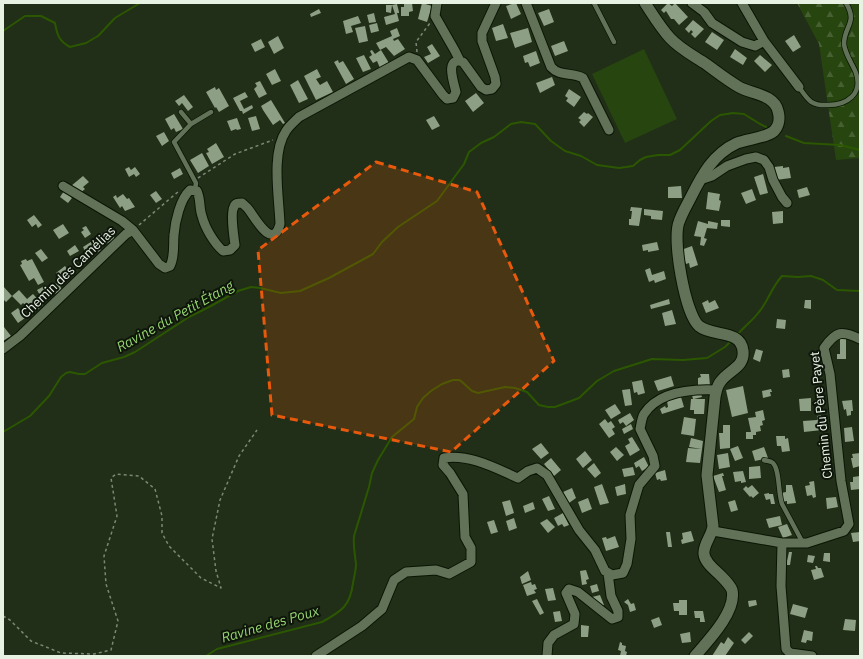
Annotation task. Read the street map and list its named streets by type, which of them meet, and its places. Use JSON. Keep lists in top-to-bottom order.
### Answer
{
  "streets": {
    "street": ["Chemin des Camélias", "Chemin du Père Payet"]
  },
  "water": ["Ravine du Petit Étang", "Ravine des Poux"]
}
